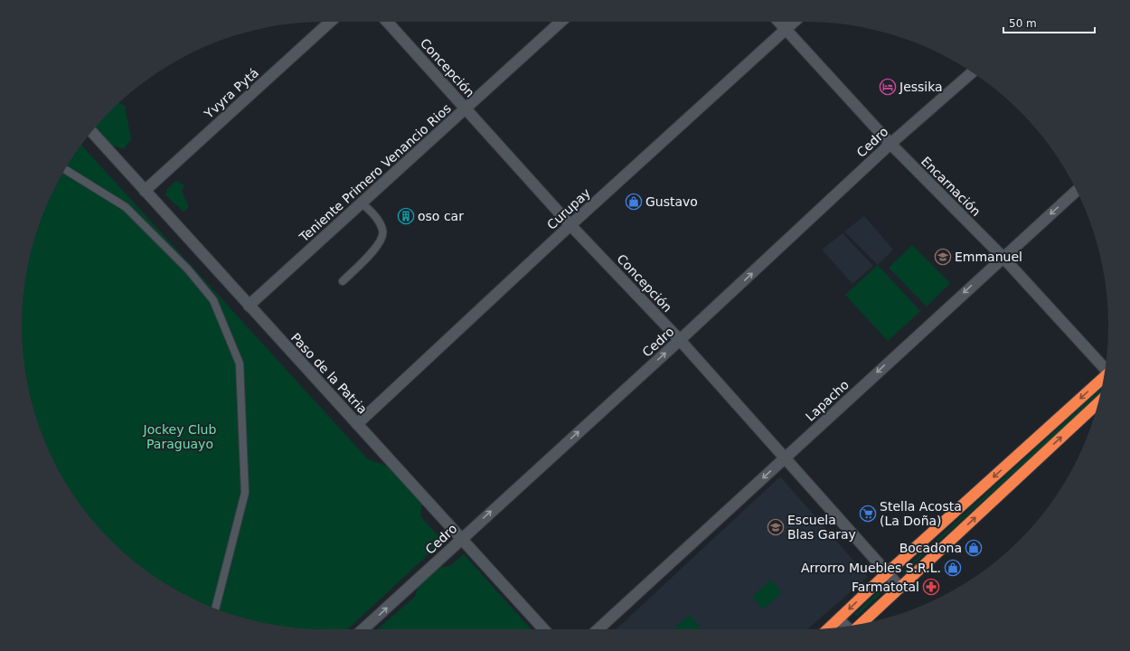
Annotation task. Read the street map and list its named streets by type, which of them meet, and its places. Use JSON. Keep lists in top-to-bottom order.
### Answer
{
  "streets": {
    "street": [
      "Concepción",
      "Yvyra Pytá",
      "Cedro",
      "Teniente Primero Venancio Rios",
      "Encarnación",
      "Curupay",
      "Paso de la Patria",
      "Lapacho"
    ]
  },
  "crossings": [
    ["Concepción", "Cedro"],
    ["Concepción", "Teniente Primero Venancio Rios"],
    ["Concepción", "Curupay"],
    ["Concepción", "Lapacho"],
    ["Yvyra Pytá", "Paso de la Patria"],
    ["Cedro", "Encarnación"],
    ["Cedro", "Paso de la Patria"],
    ["Teniente Primero Venancio Rios", "Paso de la Patria"],
    ["Encarnación", "Curupay"],
    ["Encarnación", "Lapacho"],
    ["Curupay", "Paso de la Patria"]
  ],
  "one_way": ["Cedro", "Lapacho"],
  "parks": ["Jockey Club Paraguayo"],
  "places": {
    "hotel": ["Jessika"],
    "shop": ["Gustavo", "Bocadona", "Arrorro Muebles S.R.L."],
    "building": ["oso car"],
    "school or university": ["Emmanuel", "Escuela Blas Garay"],
    "supermarket": ["Stella Acosta (La Doña)"],
    "pharmacy": ["Farmatotal"]
  },
  "scale_bar": "50 m"
}
